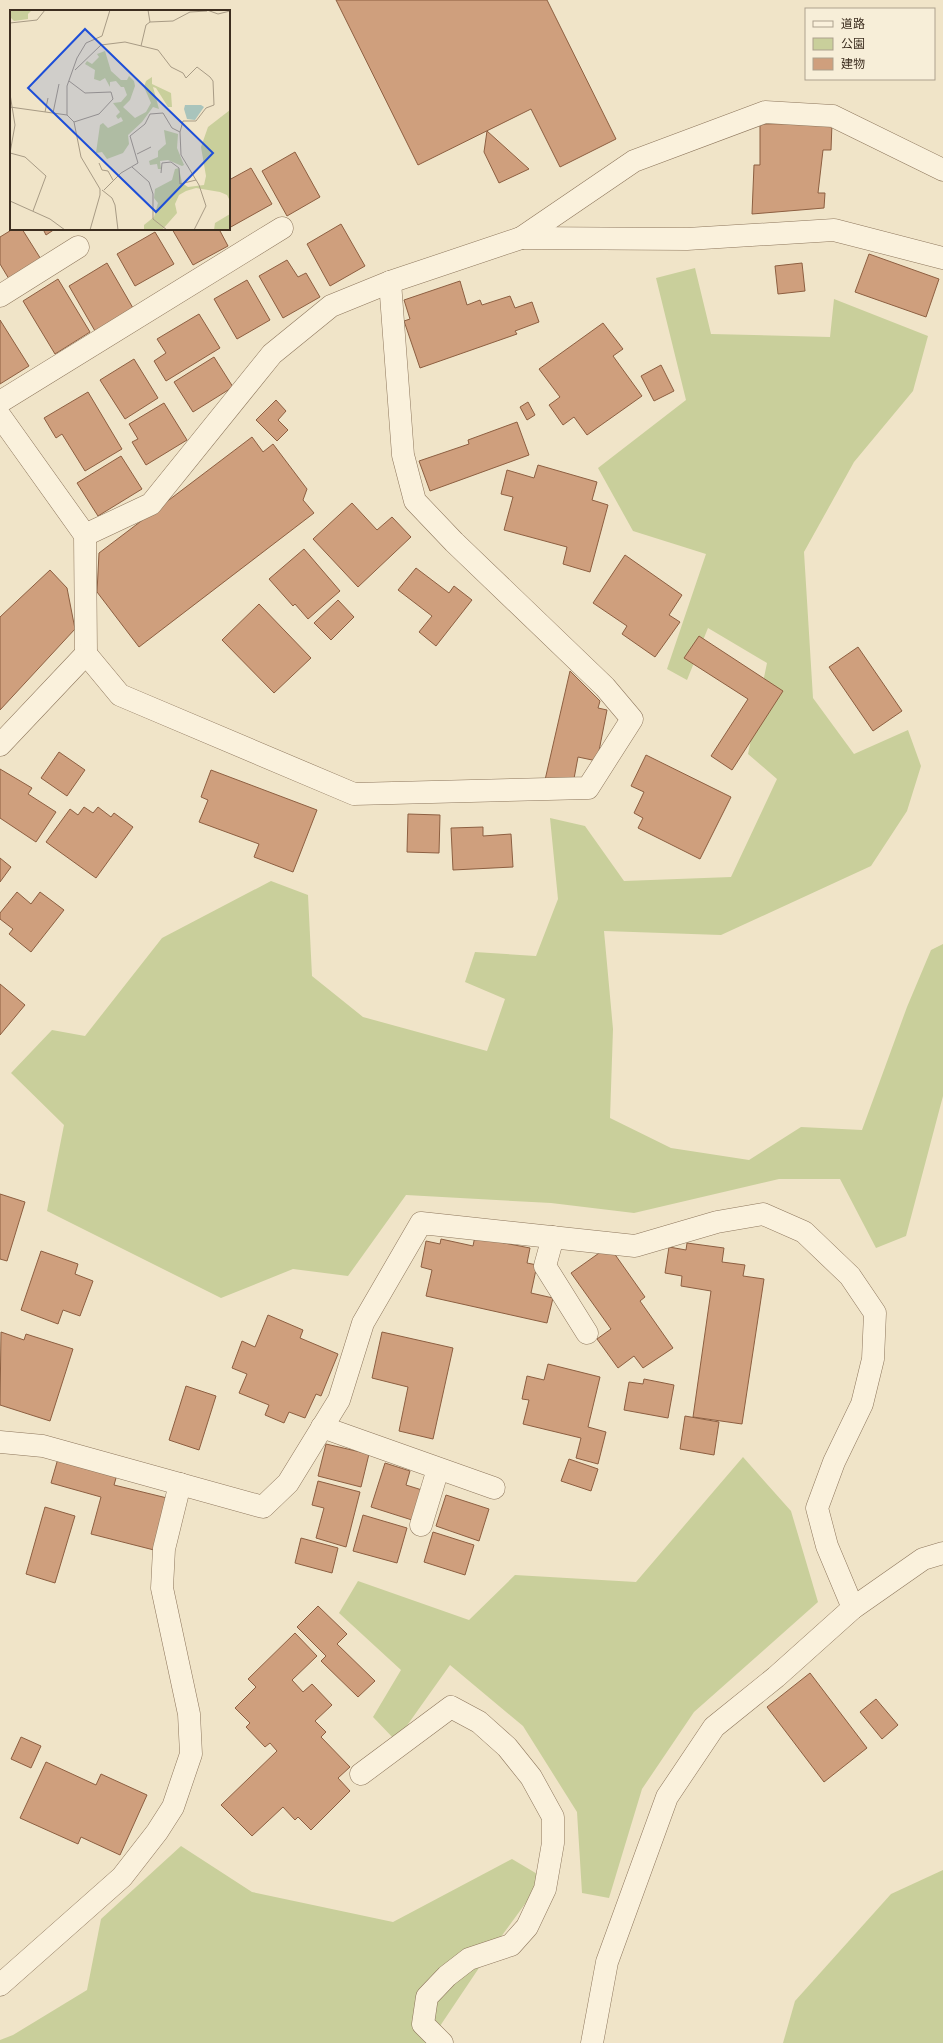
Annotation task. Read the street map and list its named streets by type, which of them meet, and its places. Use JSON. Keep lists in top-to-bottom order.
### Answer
{
  "legend": ["道路", "公園", "建物"]
}
